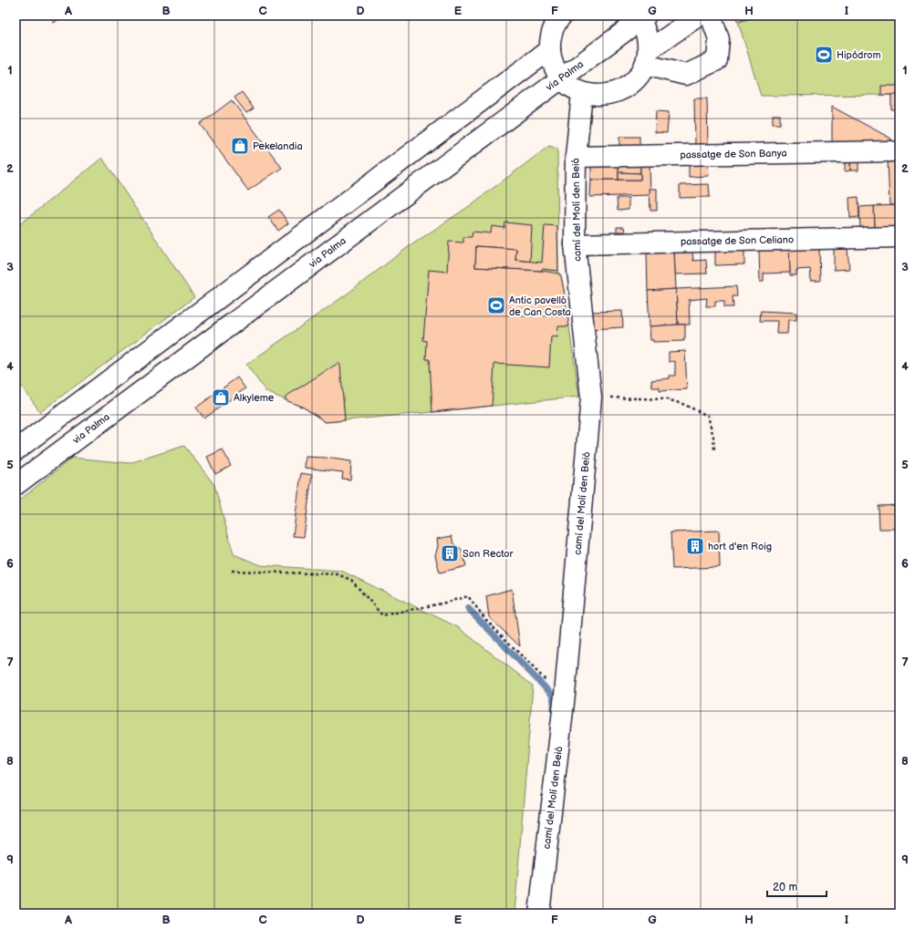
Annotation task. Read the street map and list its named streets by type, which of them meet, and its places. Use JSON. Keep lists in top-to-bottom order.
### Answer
{
  "streets": {
    "street": [
      "via Palma",
      "passatge de Son Banya",
      "camí del Molí den Beió",
      "passatge de Son Celiano"
    ]
  },
  "crossings": [
    ["passatge de Son Banya", "camí del Molí den Beió"],
    ["camí del Molí den Beió", "passatge de Son Celiano"]
  ],
  "places": {
    "sports": ["Hipòdrom", "Antic pavelló de Can Costa"],
    "shop": ["Pekelandia", "Alkyleme"],
    "building": ["hort d'en Roig", "Son Rector"]
  },
  "scale_bar": "20 m",
  "grid": {
    "columns": [
      "A",
      "B",
      "C",
      "D",
      "E",
      "F",
      "G",
      "H",
      "I"
    ],
    "rows": [
      "1",
      "2",
      "3",
      "4",
      "5",
      "6",
      "7",
      "8",
      "9"
    ]
  }
}
